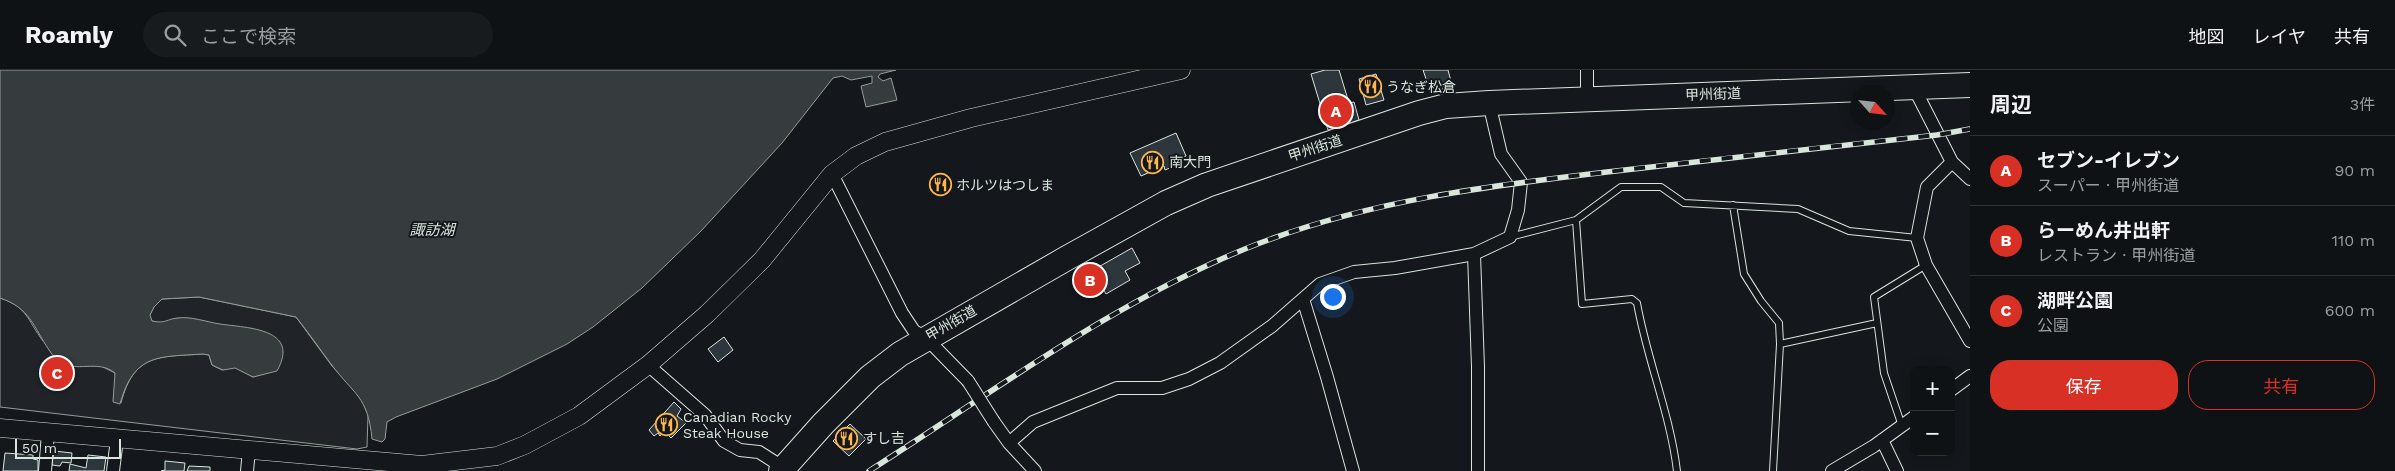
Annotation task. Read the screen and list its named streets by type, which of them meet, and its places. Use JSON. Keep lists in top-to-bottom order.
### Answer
{
  "streets": {
    "highway": ["甲州街道"]
  },
  "water": ["諏訪湖"],
  "places": {
    "restaurant": [
      "うなぎ松倉",
      "南大門",
      "ホルツはつしま",
      "Canadian Rocky Steak House",
      "すし吉"
    ]
  },
  "scale_bar": "50 m",
  "north": "bottom right",
  "page": {
    "header": "Roamly",
    "search": "ここで検索",
    "nav": ["地図", "レイヤ", "共有"],
    "heading": ["周辺", "3件"],
    "pins": ["A", "B", "C"],
    "list": [
      {
        "mark": "A",
        "name": "セブン-イレブン",
        "note": "スーパー · 甲州街道",
        "value": "90 m"
      },
      {
        "mark": "B",
        "name": "らーめん井出軒",
        "note": "レストラン · 甲州街道",
        "value": "110 m"
      },
      {
        "mark": "C",
        "name": "湖畔公園",
        "note": "公園",
        "value": "600 m"
      }
    ],
    "buttons": ["保存", "共有"],
    "map_buttons": ["+", "−"],
    "scale": "50 m"
  }
}
